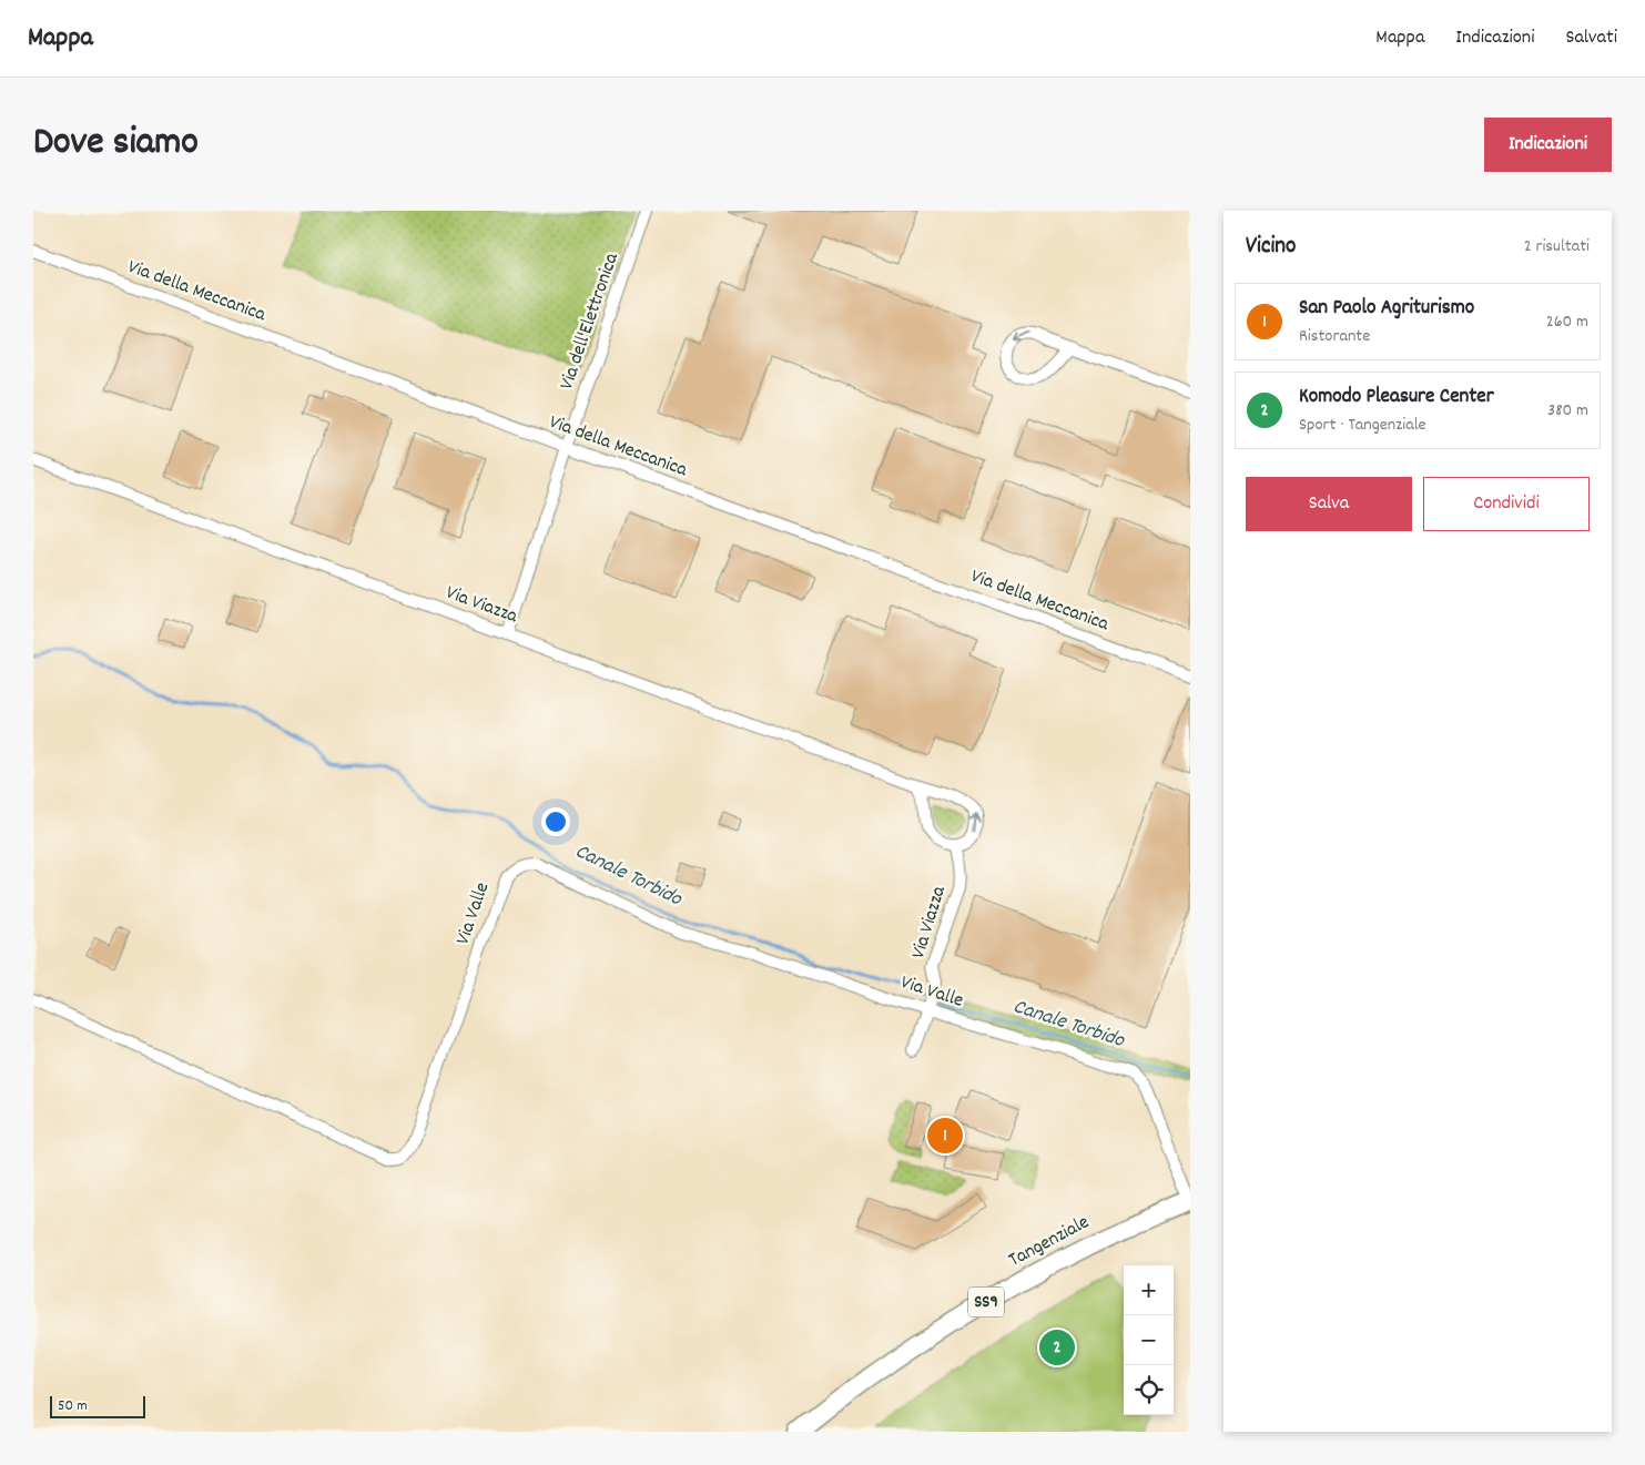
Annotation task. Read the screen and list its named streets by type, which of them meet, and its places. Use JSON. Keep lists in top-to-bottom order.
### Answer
{
  "streets": {
    "main road": ["Tangenziale", "SS9"],
    "street": [
      "Via della Meccanica",
      "Via dell'Elettronica",
      "Via Viazza",
      "Via Valle"
    ]
  },
  "crossings": [
    ["Via della Meccanica", "Via dell'Elettronica"],
    ["Via dell'Elettronica", "Via Viazza"],
    ["Via Viazza", "Via Valle"],
    ["Via Valle", "Tangenziale"]
  ],
  "water": ["Canale Torbido"],
  "scale_bar": "50 m",
  "page": {
    "header": "Mappa",
    "nav": ["Mappa", "Indicazioni", "Salvati"],
    "title": "Dove siamo",
    "buttons": [
      "Indicazioni",
      ["Salva", "Condividi"]
    ],
    "heading": ["Vicino", "2 risultati"],
    "list": [
      {
        "mark": "1",
        "name": "San Paolo Agriturismo",
        "note": "Ristorante",
        "value": "260 m"
      },
      {
        "mark": "2",
        "name": "Komodo Pleasure Center",
        "note": "Sport · Tangenziale",
        "value": "380 m"
      }
    ],
    "pins": ["1", "2"],
    "map_buttons": ["+", "−"],
    "scale": "50 m"
  }
}
